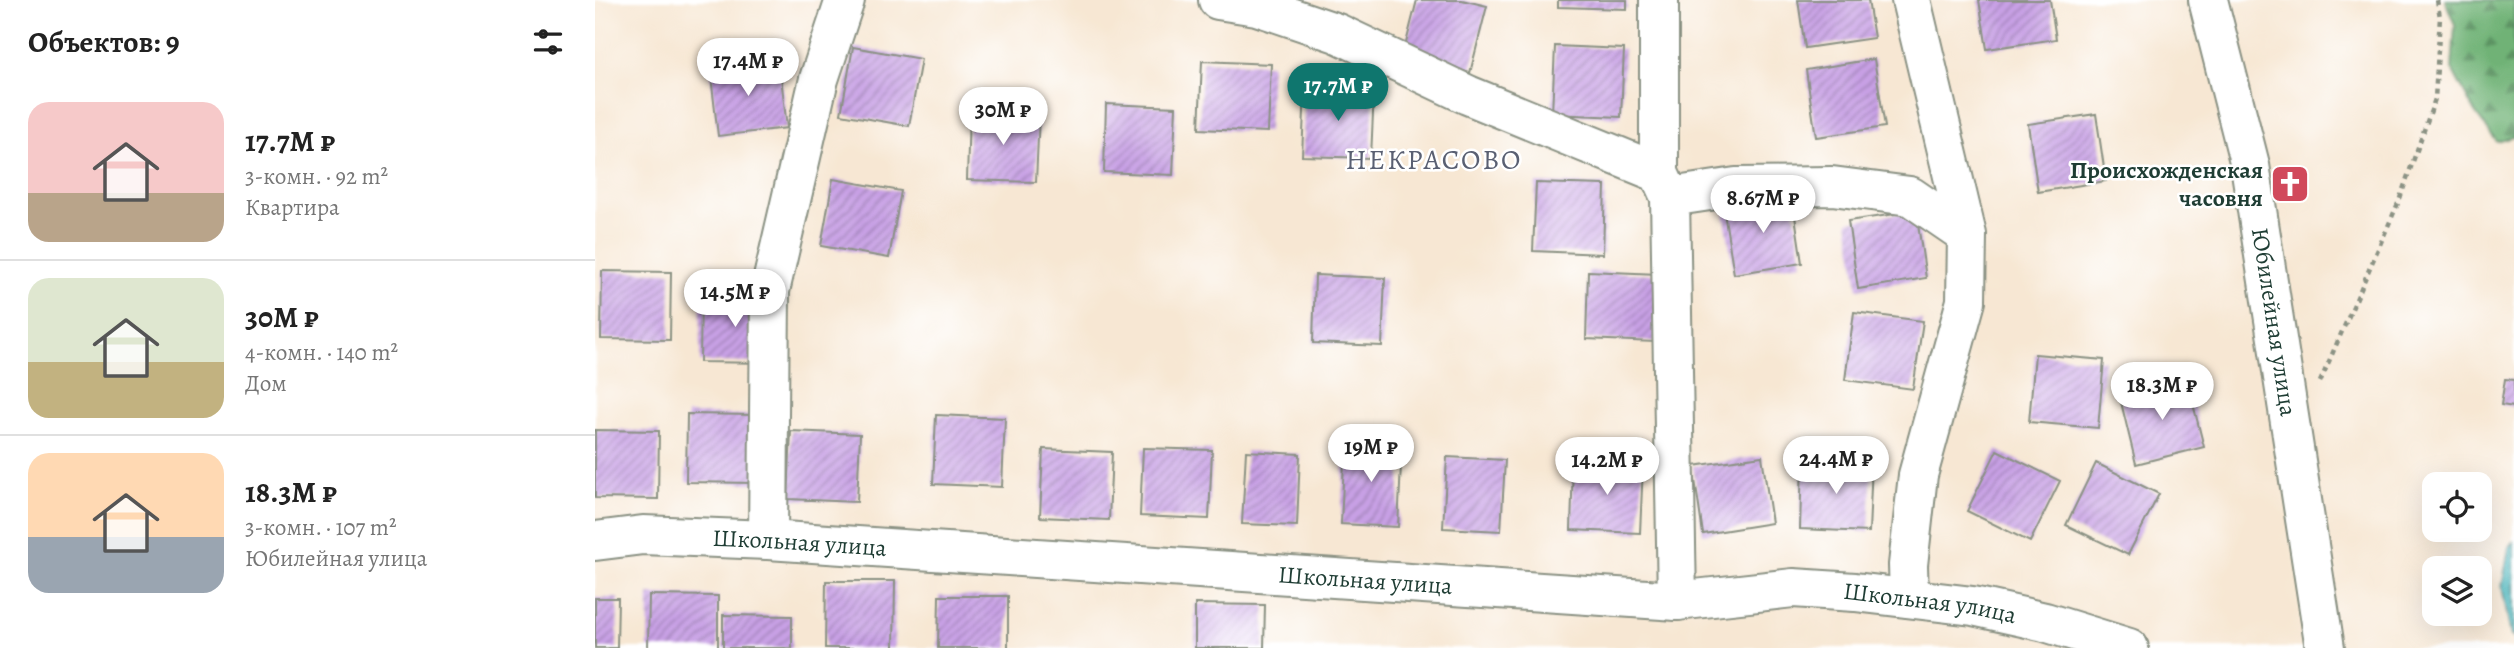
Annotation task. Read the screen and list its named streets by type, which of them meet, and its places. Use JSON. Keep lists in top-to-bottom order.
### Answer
{
  "streets": {
    "street": ["Юбилейная улица", "Школьная улица"]
  },
  "districts": ["НЕКРАСОВО"],
  "places": {
    "church": ["Происхожденская часовня"]
  },
  "page": {
    "heading": "Объектов: 9",
    "price": [
      "17.4M ₽",
      "17.7M ₽",
      "30M ₽",
      "8.67M ₽",
      "14.5M ₽",
      "18.3M ₽",
      "19M ₽",
      "24.4M ₽",
      "14.2M ₽"
    ],
    "list": [
      {
        "name": "17.7M ₽",
        "note": "3-комн. · 92 m² · Квартира"
      },
      {
        "name": "30M ₽",
        "note": "4-комн. · 140 m² · Дом"
      },
      {
        "name": "18.3M ₽",
        "note": "3-комн. · 107 m² · Юбилейная улица"
      }
    ]
  }
}
